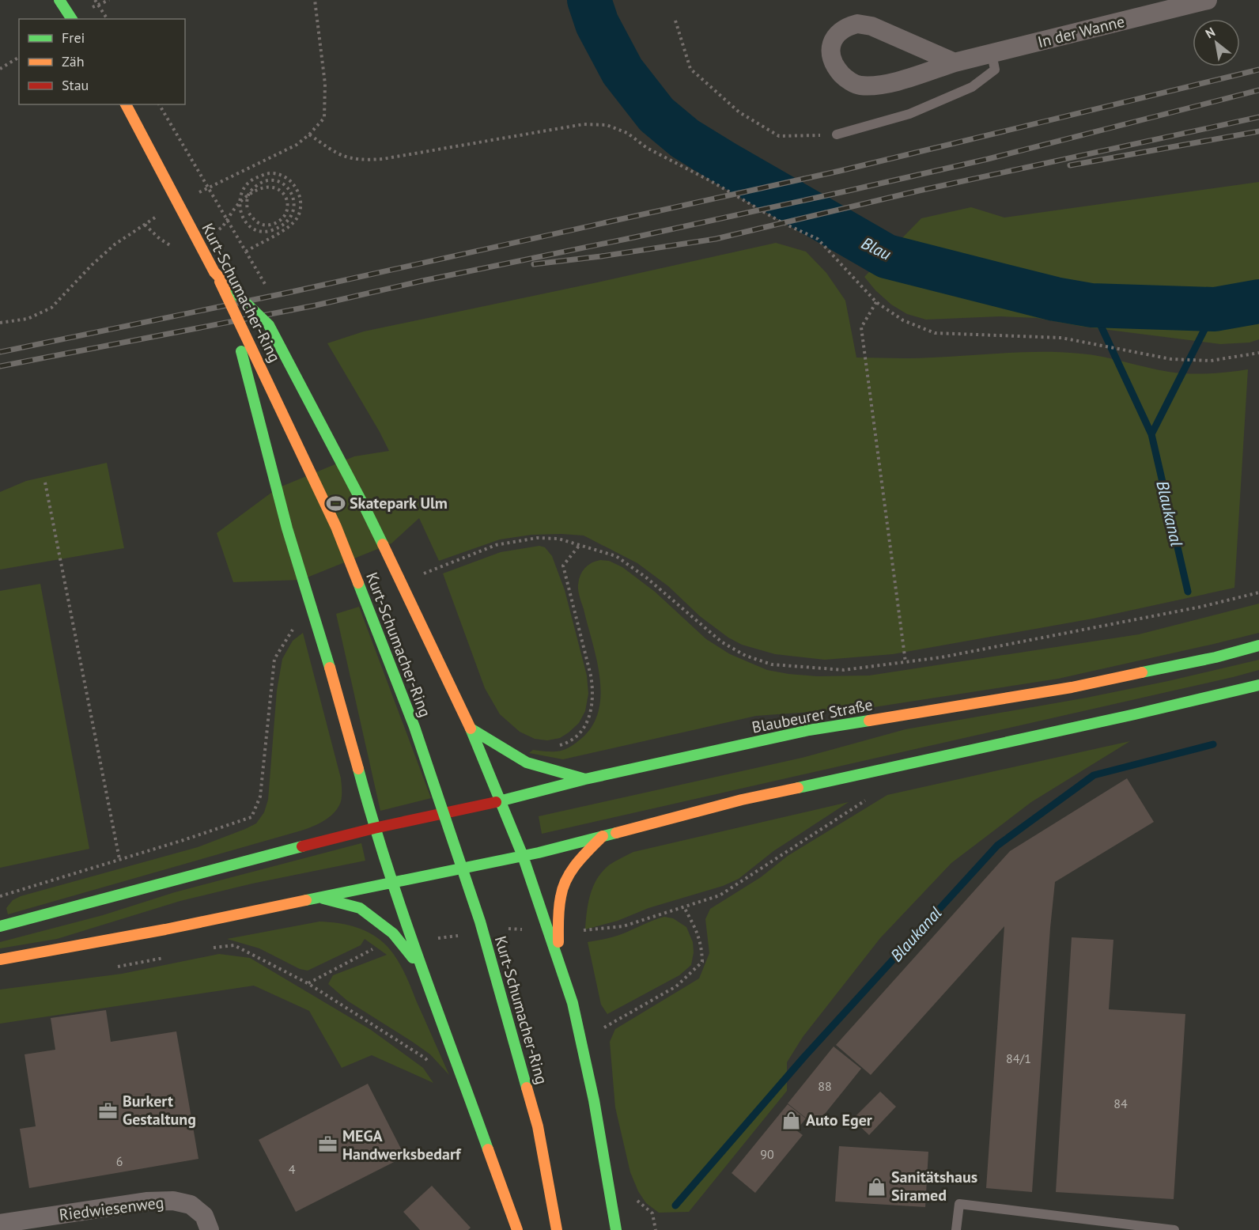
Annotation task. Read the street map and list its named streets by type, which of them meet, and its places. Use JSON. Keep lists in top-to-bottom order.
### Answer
{
  "streets": {
    "main road": ["Kurt-Schumacher-Ring", "Blaubeurer Straße"],
    "street": ["In der Wanne", "Riedwiesenweg"]
  },
  "water": ["Blau", "Blaukanal"],
  "places": {
    "sports": ["Skatepark Ulm"],
    "office": ["Burkert Gestaltung", "MEGA Handwerksbedarf"],
    "shop": ["Auto Eger", "Sanitätshaus Siramed"]
  },
  "house_numbers": [
    "84/1",
    "88",
    "84",
    "90",
    "6",
    "4"
  ],
  "legend": ["Frei", "Zäh", "Stau"],
  "north": "top left"
}
